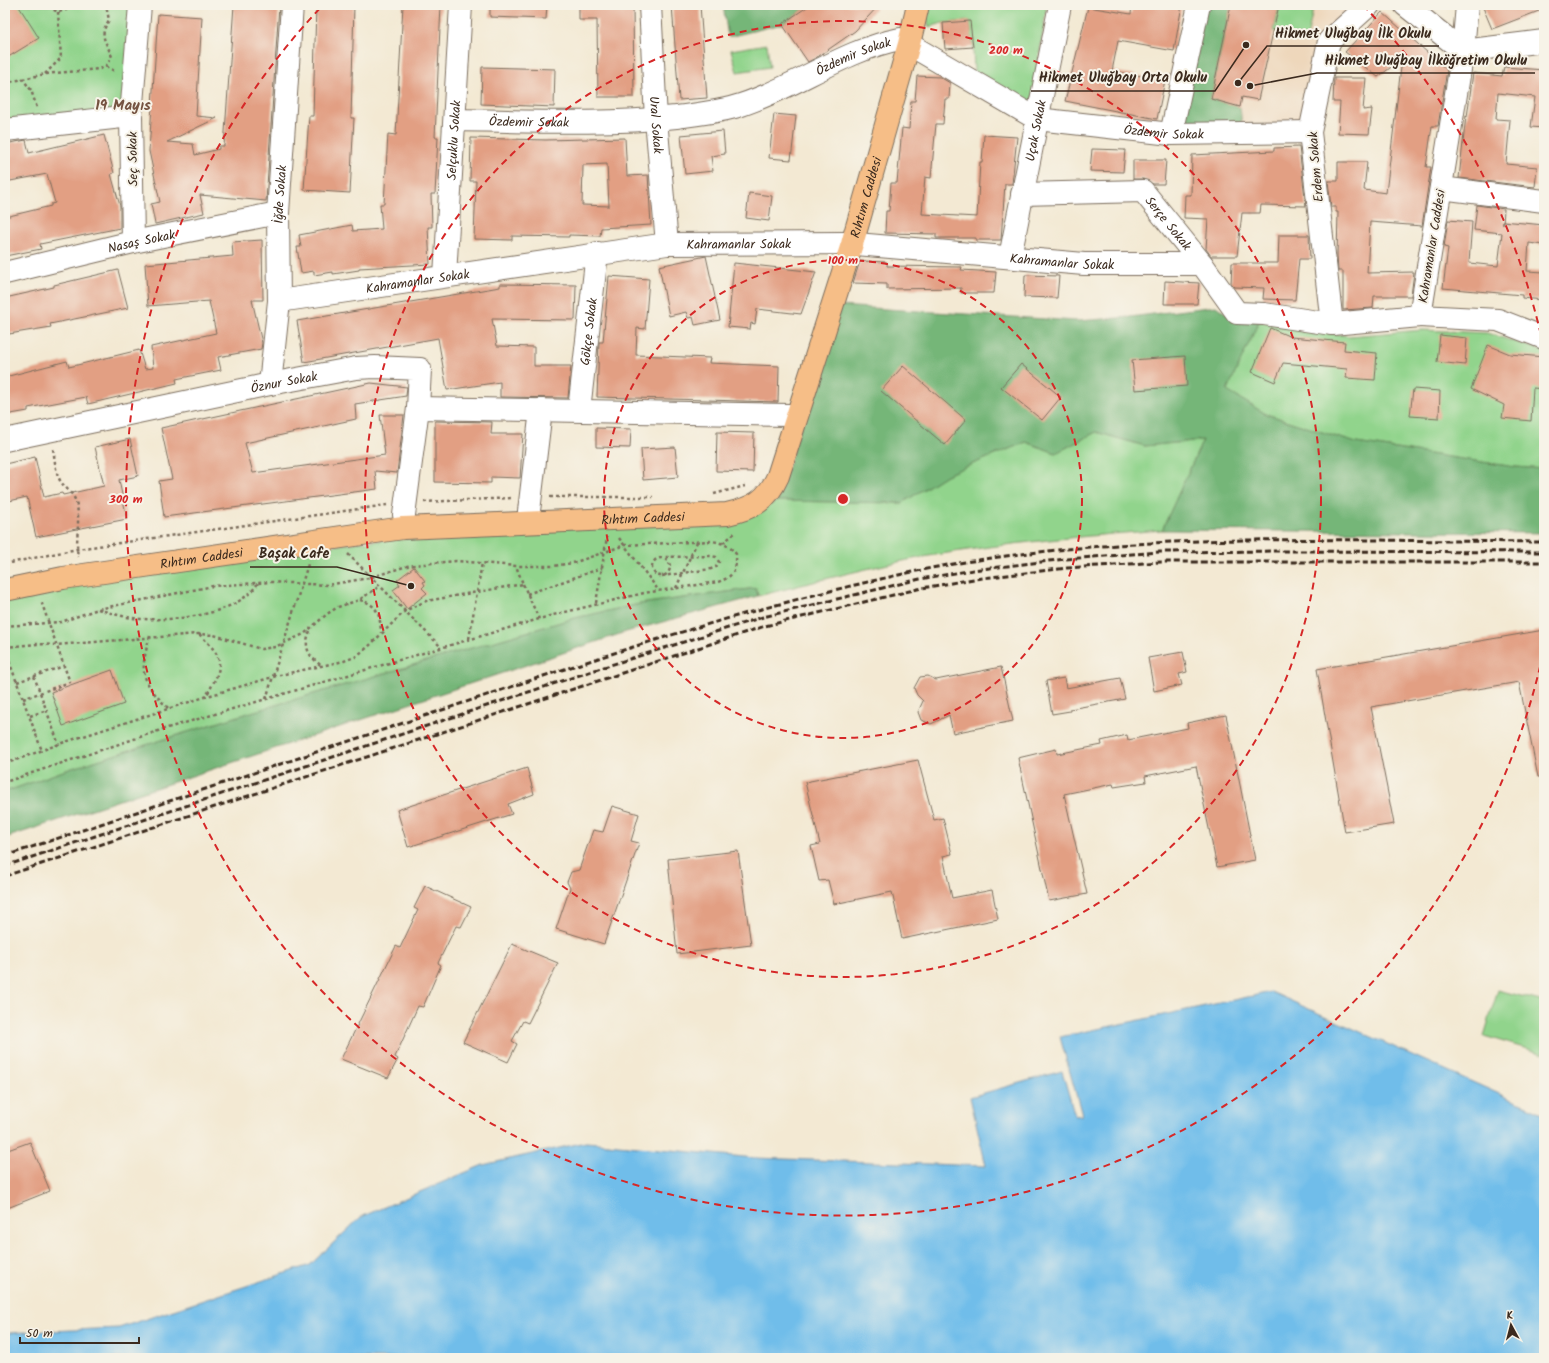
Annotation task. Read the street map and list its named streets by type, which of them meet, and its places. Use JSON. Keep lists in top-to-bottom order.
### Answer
{
  "streets": {
    "main road": ["Rıhtım Caddesi"],
    "street": [
      "Özdemir Sokak",
      "Ural Sokak",
      "Uçak Sokak",
      "Selçuklu Sokak",
      "Seç Sokak",
      "Erdem Sokak",
      "İğde Sokak",
      "Serçe Sokak",
      "Nasaş Sokak",
      "Kahramanlar Sokak",
      "Kahramanlar Caddesi",
      "Gökçe Sokak",
      "Öznur Sokak"
    ]
  },
  "crossings": [
    ["Özdemir Sokak", "Ural Sokak"],
    ["Özdemir Sokak", "Uçak Sokak"],
    ["Özdemir Sokak", "Selçuklu Sokak"],
    ["Özdemir Sokak", "Erdem Sokak"],
    ["Özdemir Sokak", "Rıhtım Caddesi"],
    ["Ural Sokak", "Kahramanlar Sokak"],
    ["Uçak Sokak", "Serçe Sokak"],
    ["Uçak Sokak", "Kahramanlar Sokak"],
    ["Selçuklu Sokak", "Kahramanlar Sokak"],
    ["Seç Sokak", "Nasaş Sokak"],
    ["Erdem Sokak", "Serçe Sokak"],
    ["İğde Sokak", "Nasaş Sokak"],
    ["İğde Sokak", "Kahramanlar Sokak"],
    ["İğde Sokak", "Öznur Sokak"],
    ["Rıhtım Caddesi", "Kahramanlar Sokak"],
    ["Rıhtım Caddesi", "Öznur Sokak"],
    ["Serçe Sokak", "Kahramanlar Sokak"],
    ["Kahramanlar Sokak", "Gökçe Sokak"]
  ],
  "districts": ["19 Mayıs"],
  "places": [
    "Hikmet Uluğbay Orta Okulu",
    "Hikmet Uluğbay İlk Okulu",
    "Hikmet Uluğbay İlköğretim Okulu",
    "Başak Cafe"
  ],
  "scale_bar": "50 m",
  "north": "top",
  "rings": ["200 m", "100 m", "300 m"]
}
